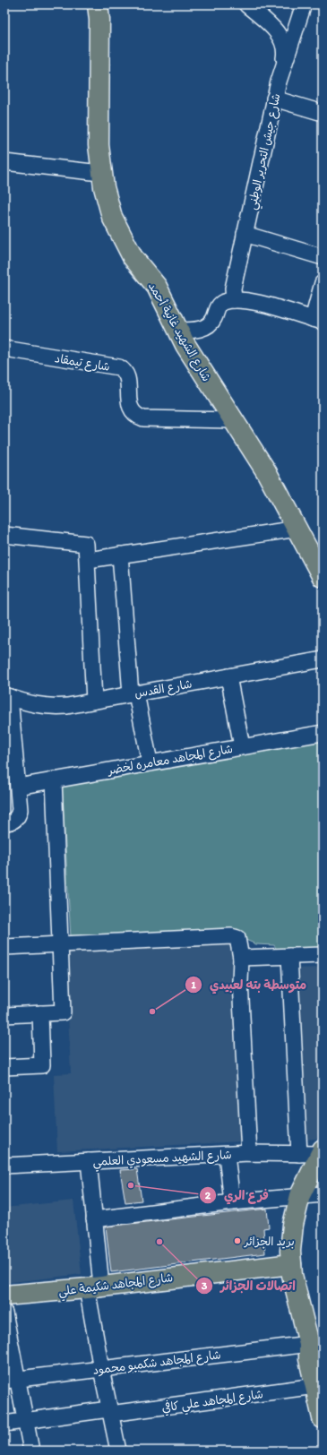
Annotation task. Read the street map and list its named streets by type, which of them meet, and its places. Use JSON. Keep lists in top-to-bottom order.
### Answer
{
  "streets": {
    "main road": ["شارع الشهيد غانية أحمد", "شارع المجاهد شكيمة علي"],
    "street": [
      "شارع جيش التحرير الوطني",
      "شارع تيمقاد",
      "شارع القدس",
      "شارع المجاهد معامره لخضر",
      "شارع الشهيد مسعودي العلمي",
      "شارع المجاهد شكمبو محمود",
      "شارع المجاهد علي كافي"
    ]
  },
  "crossings": [
    ["شارع الشهيد غانية أحمد", "شارع تيمقاد"]
  ],
  "places": [
    "متوسطة بته لعبيدي",
    "فرع الري",
    "بريد الجزائر",
    "اتصالات الجزائر"
  ]
}
